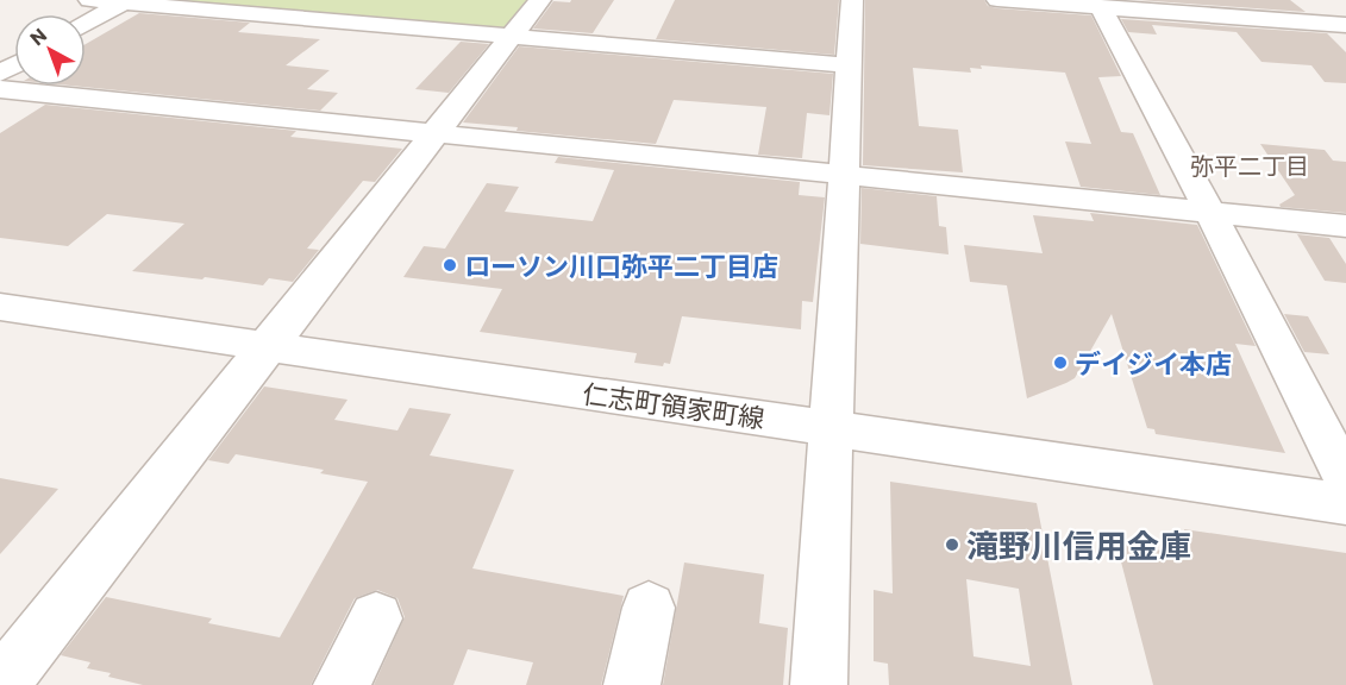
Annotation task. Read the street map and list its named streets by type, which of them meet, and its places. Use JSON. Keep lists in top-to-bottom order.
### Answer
{
  "streets": {
    "street": ["仁志町領家町線"]
  },
  "districts": ["弥平二丁目"],
  "places": ["ローソン川口弥平二丁目店", "デイジイ本店", "滝野川信用金庫"],
  "north": "top left"
}
